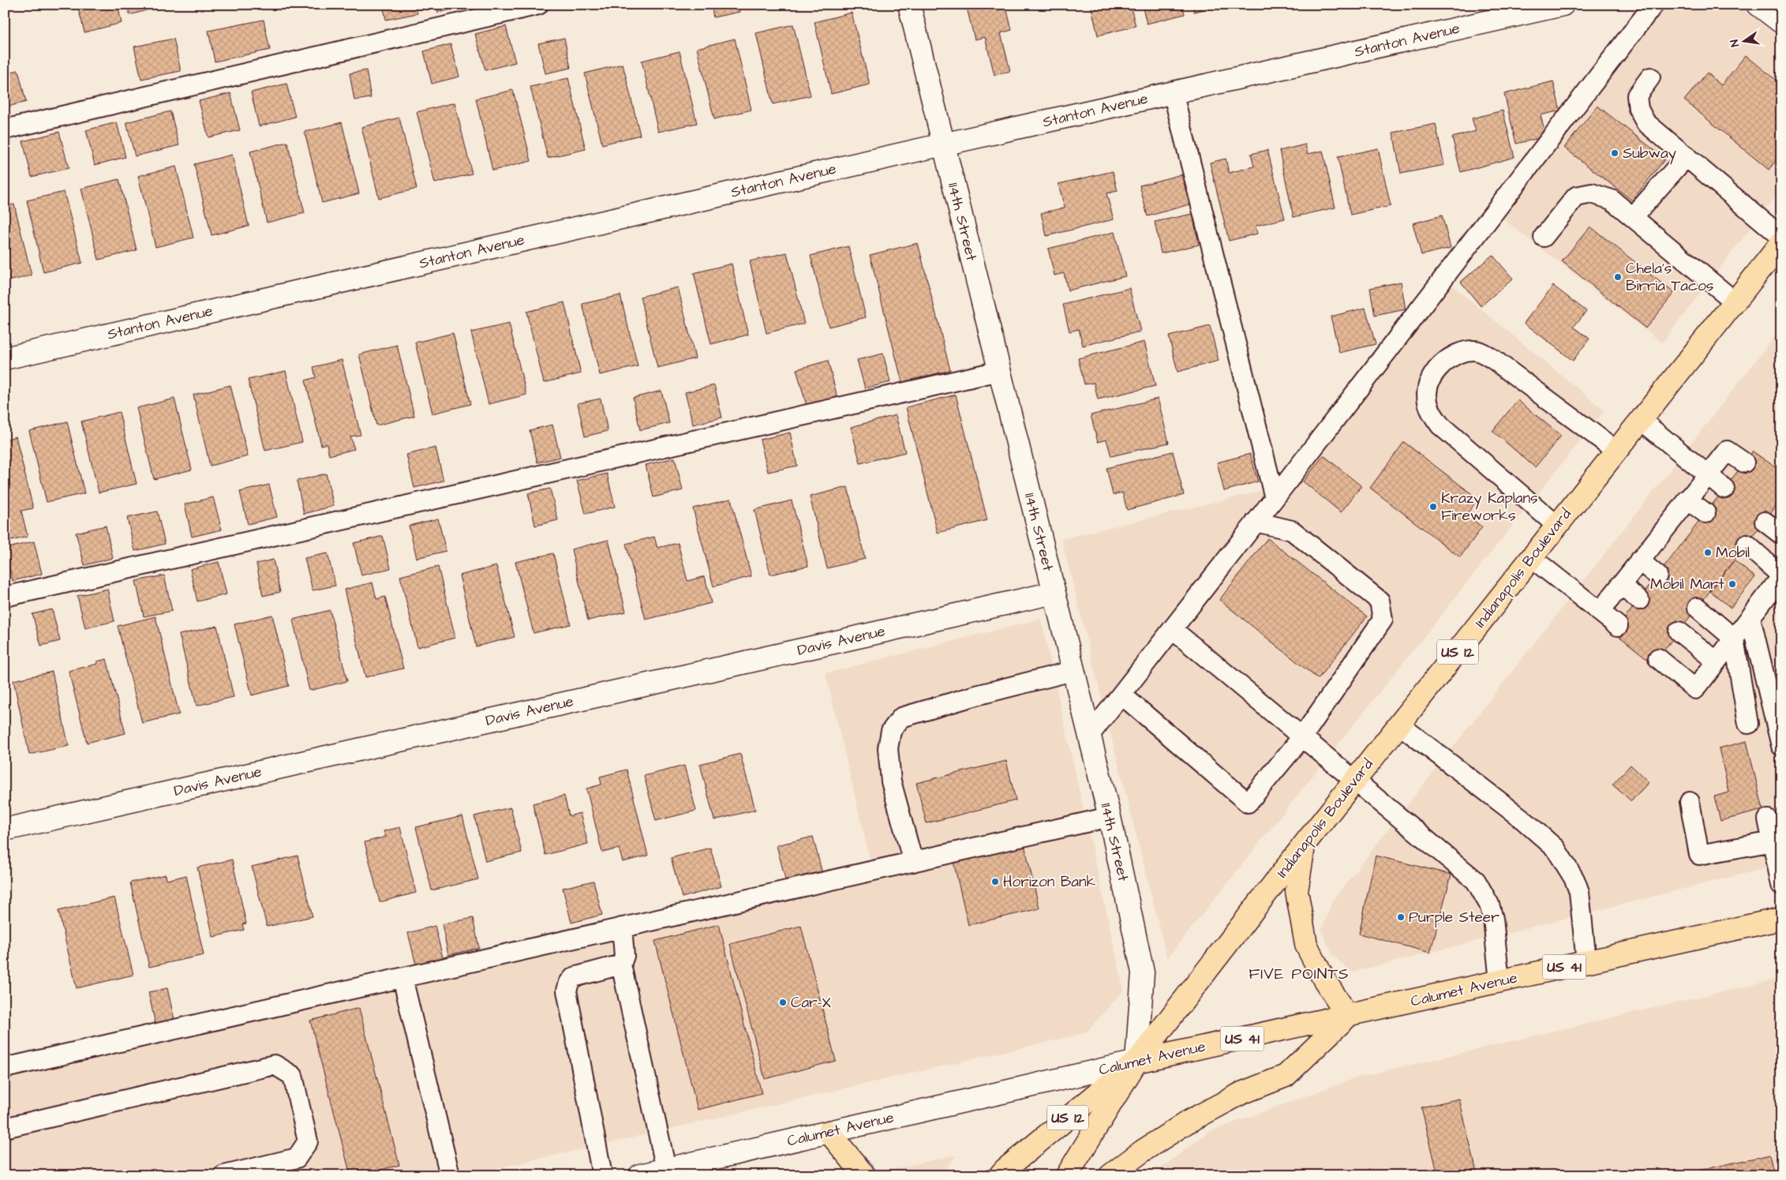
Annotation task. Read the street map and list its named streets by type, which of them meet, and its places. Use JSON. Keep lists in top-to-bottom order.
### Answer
{
  "streets": {
    "main road": [
      "Indianapolis Boulevard",
      "US 12",
      "US 41",
      "Calumet Avenue"
    ],
    "street": ["Stanton Avenue", "114th Street", "Davis Avenue"]
  },
  "crossings": [
    ["Stanton Avenue", "114th Street"],
    ["114th Street", "Indianapolis Boulevard"],
    ["114th Street", "Davis Avenue"],
    ["114th Street", "Calumet Avenue"],
    ["Indianapolis Boulevard", "Calumet Avenue"]
  ],
  "districts": ["FIVE POINTS"],
  "places": [
    "Subway",
    "Chela's Birria Tacos",
    "Krazy Kaplans Fireworks",
    "Mobil",
    "Mobil Mart",
    "Horizon Bank",
    "Purple Steer",
    "Car-X"
  ],
  "north": "left"
}
